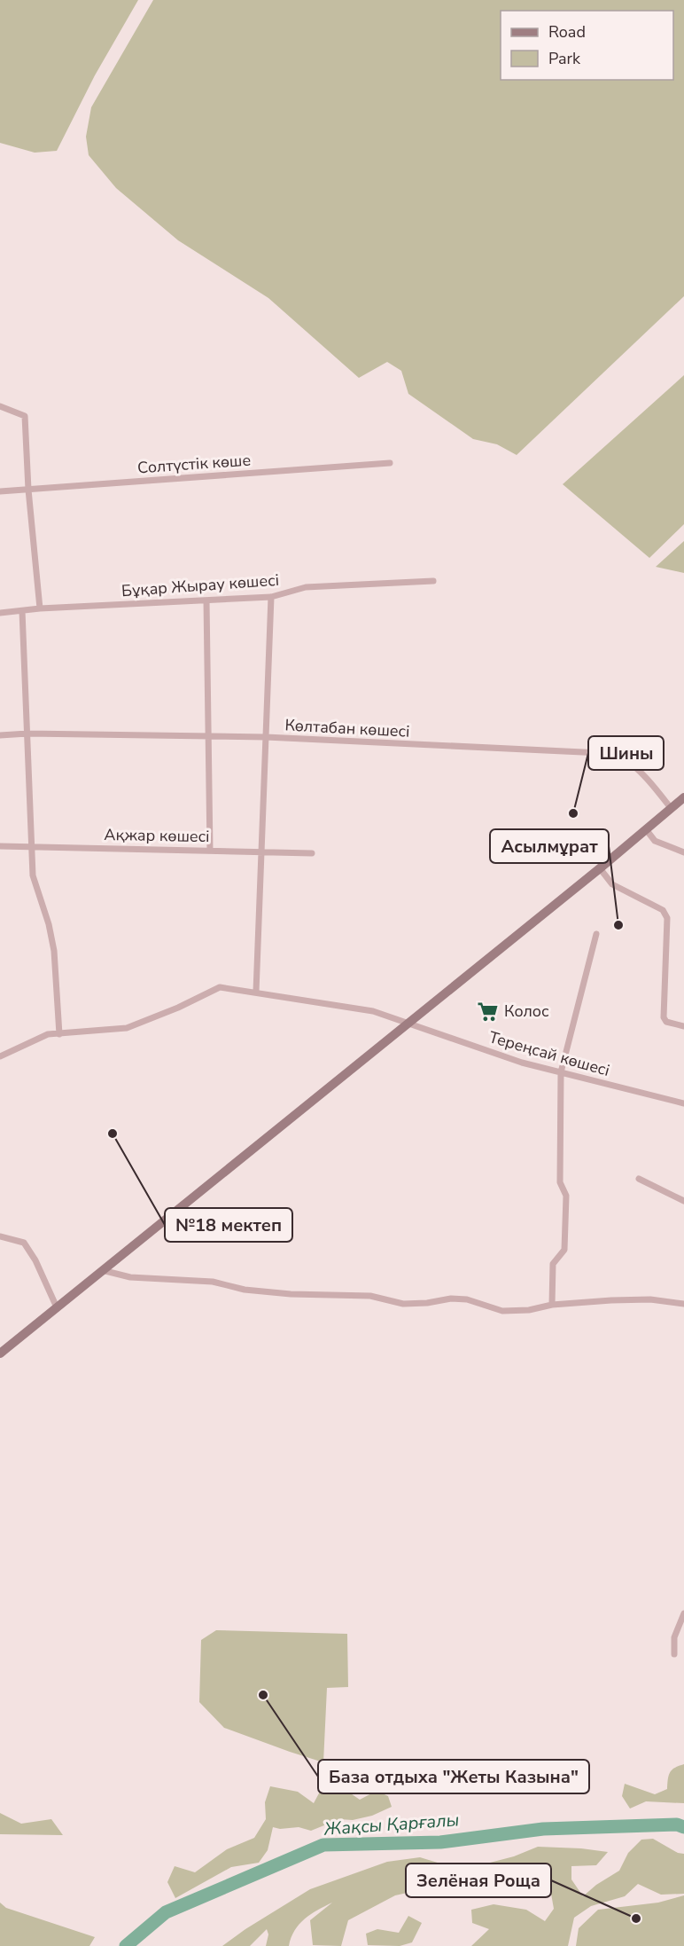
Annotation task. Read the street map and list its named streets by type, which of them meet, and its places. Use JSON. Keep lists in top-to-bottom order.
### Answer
{
  "streets": {
    "street": [
      "Солтүстік көше",
      "Бұқар Жырау көшесі",
      "Көлтабан көшесі",
      "Ақжар көшесі",
      "Тереңсай көшесі"
    ]
  },
  "water": ["Жақсы Қарғалы"],
  "places": {
    "other": [
      "Шины",
      "Асылмұрат",
      "№18 мектеп",
      "База отдыха \"Жеты Казына\"",
      "Зелёная Роща"
    ],
    "supermarket": ["Колос"]
  },
  "legend": ["Road", "Park"]
}
